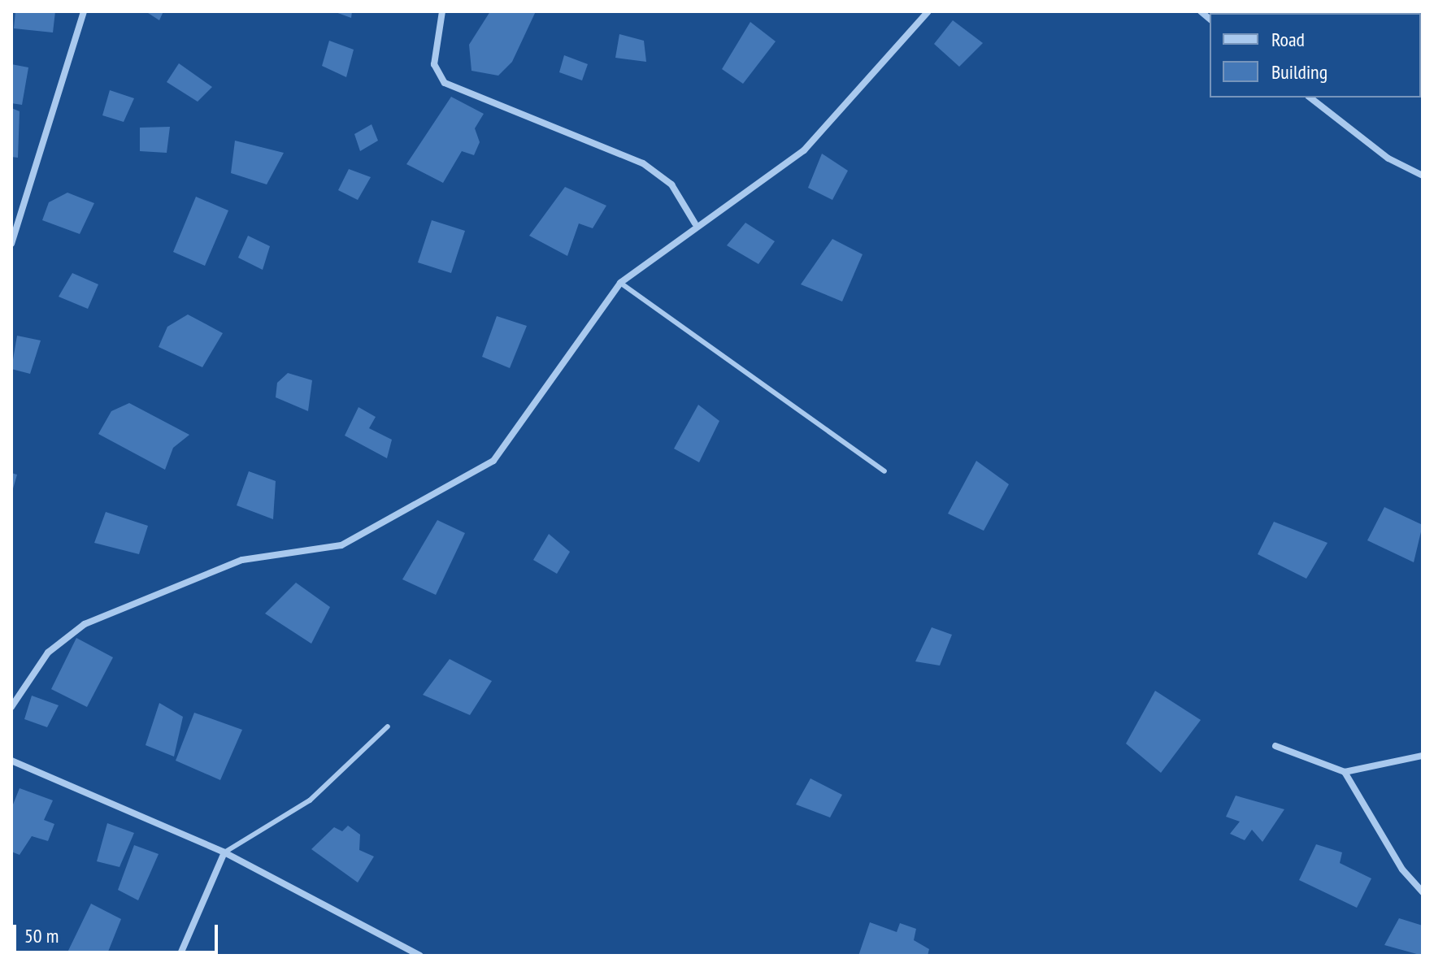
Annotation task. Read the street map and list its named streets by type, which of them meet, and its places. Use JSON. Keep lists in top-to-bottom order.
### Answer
{
  "legend": ["Road", "Building"],
  "scale_bar": "50 m"
}
